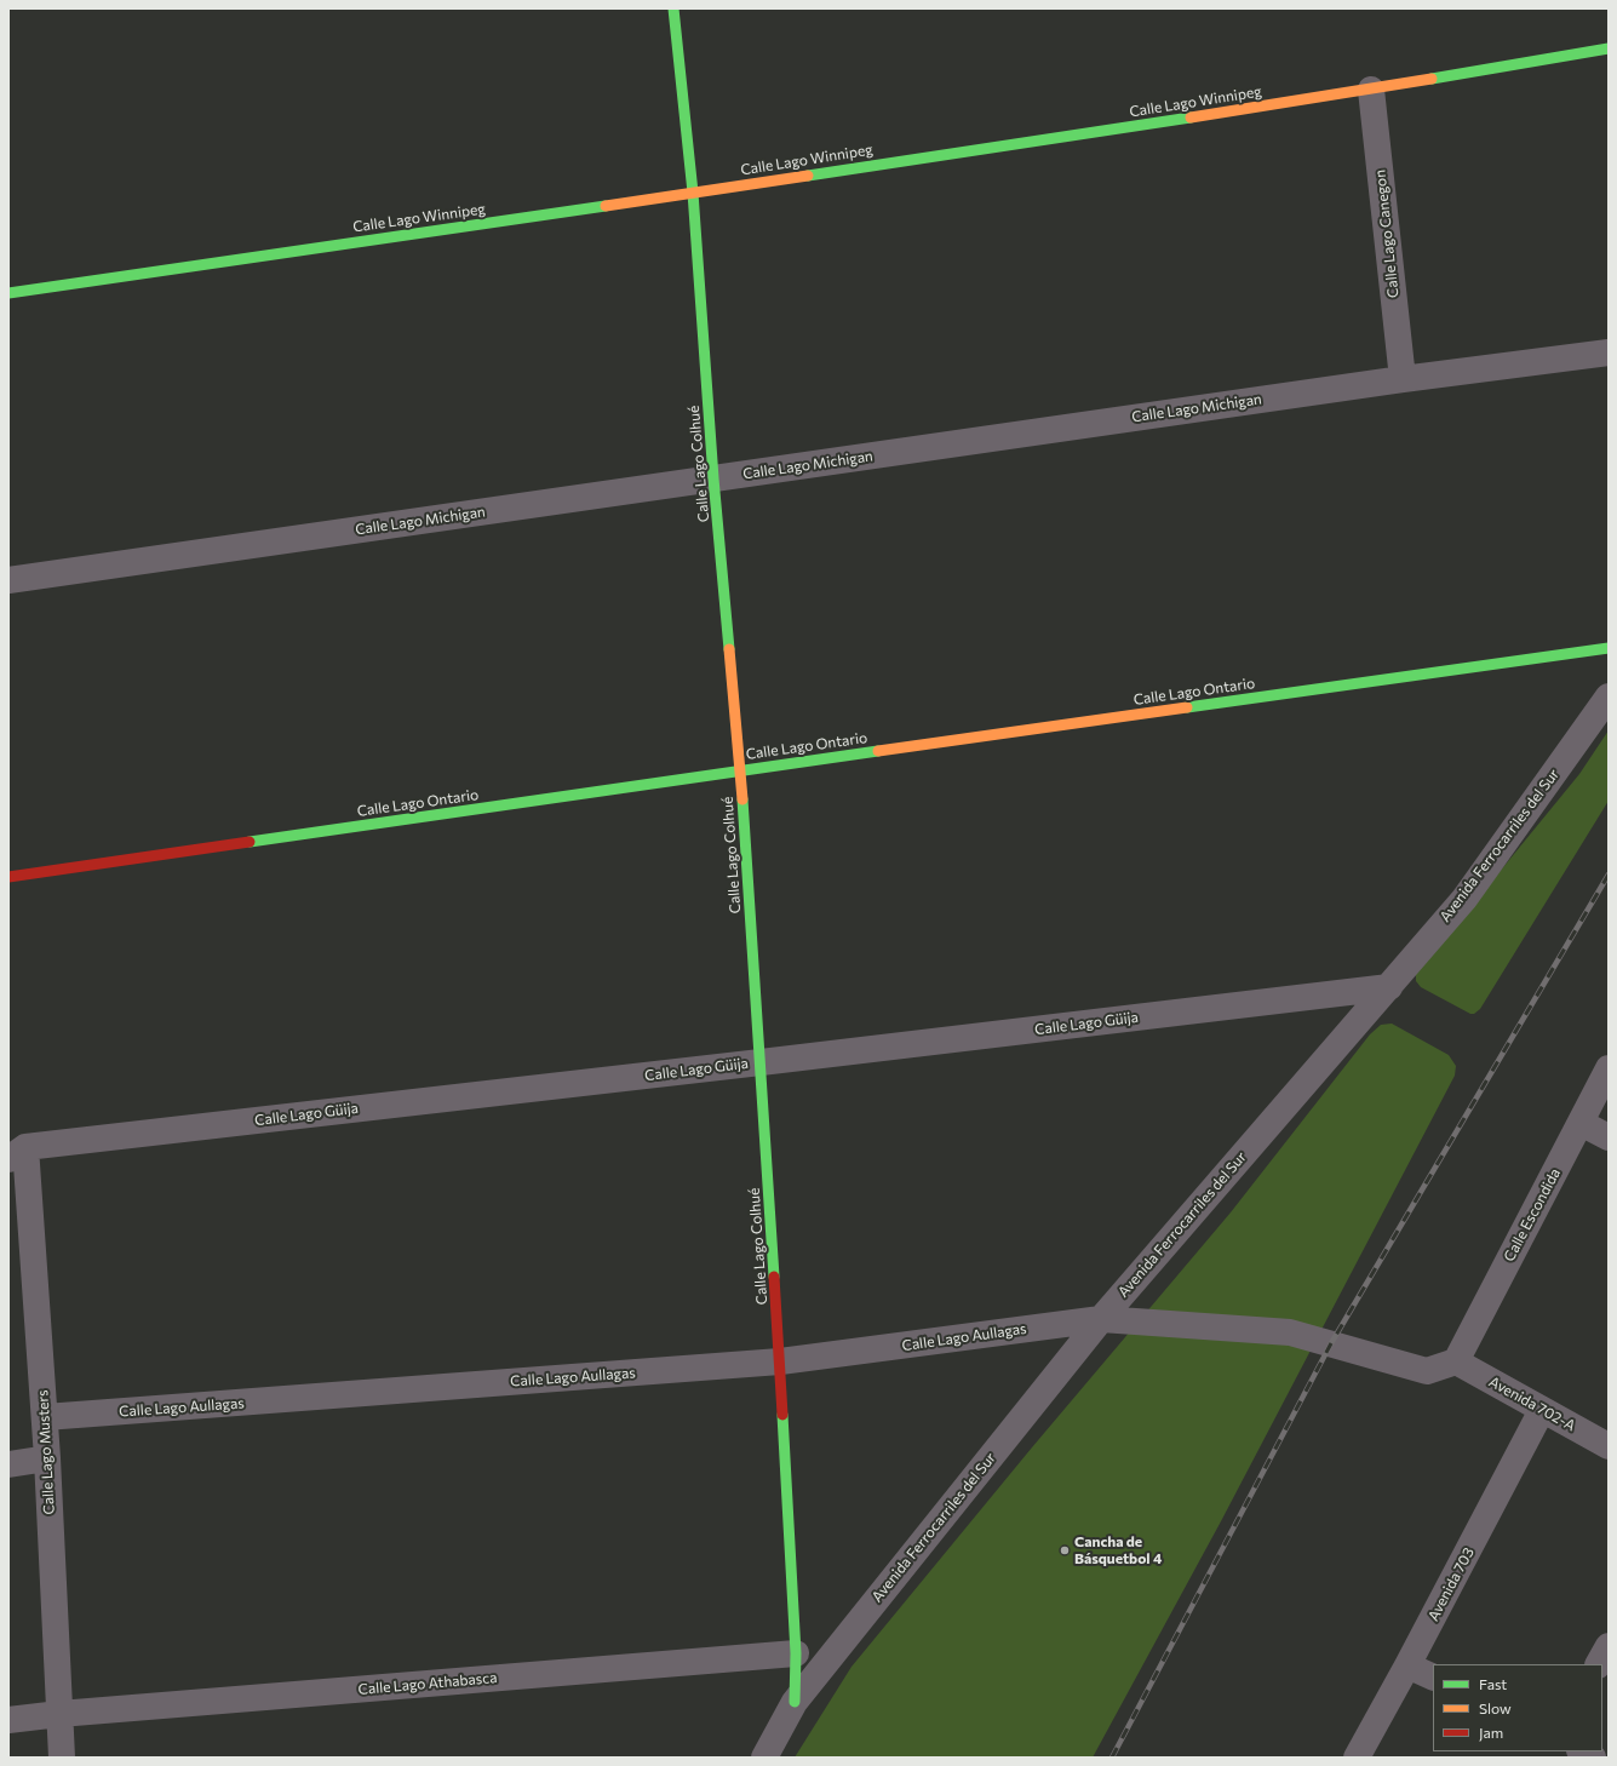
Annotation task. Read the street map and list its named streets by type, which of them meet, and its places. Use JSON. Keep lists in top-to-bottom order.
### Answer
{
  "streets": {
    "street": [
      "Calle Lago Winnipeg",
      "Calle Lago Canegon",
      "Calle Lago Michigan",
      "Calle Lago Colhué",
      "Calle Lago Ontario",
      "Avenida Ferrocarriles del Sur",
      "Calle Lago Güija",
      "Calle Escondida",
      "Calle Lago Aullagas",
      "Avenida 702-A",
      "Calle Lago Musters",
      "Avenida 703",
      "Calle Lago Athabasca"
    ]
  },
  "crossings": [
    ["Calle Lago Winnipeg", "Calle Lago Canegon"],
    ["Calle Lago Winnipeg", "Calle Lago Colhué"],
    ["Calle Lago Canegon", "Calle Lago Michigan"],
    ["Calle Lago Michigan", "Calle Lago Colhué"],
    ["Calle Lago Colhué", "Calle Lago Ontario"],
    ["Calle Lago Colhué", "Avenida Ferrocarriles del Sur"],
    ["Calle Lago Colhué", "Calle Lago Güija"],
    ["Calle Lago Colhué", "Calle Lago Aullagas"],
    ["Calle Lago Colhué", "Calle Lago Athabasca"],
    ["Avenida Ferrocarriles del Sur", "Calle Lago Güija"],
    ["Avenida Ferrocarriles del Sur", "Calle Lago Aullagas"],
    ["Calle Lago Güija", "Calle Lago Musters"],
    ["Calle Escondida", "Calle Lago Aullagas"],
    ["Calle Escondida", "Avenida 702-A"],
    ["Calle Lago Aullagas", "Avenida 702-A"],
    ["Calle Lago Aullagas", "Calle Lago Musters"],
    ["Avenida 702-A", "Avenida 703"],
    ["Calle Lago Musters", "Calle Lago Athabasca"]
  ],
  "places": ["Cancha de Básquetbol 4"],
  "legend": ["Fast", "Slow", "Jam"]
}
